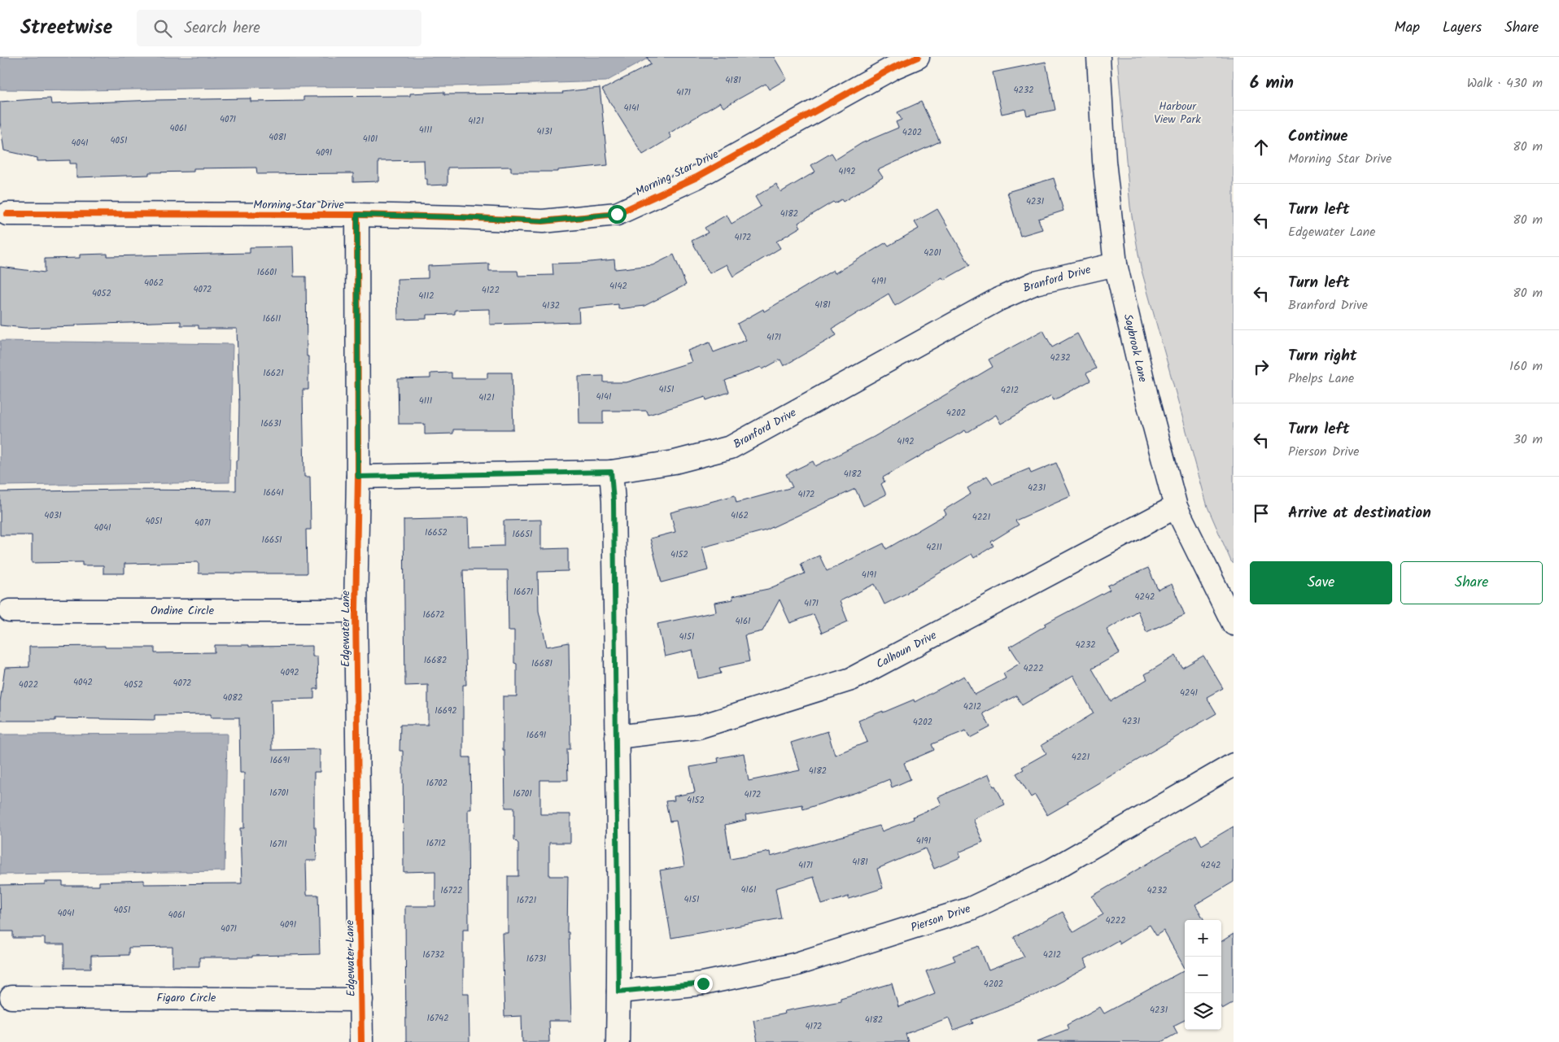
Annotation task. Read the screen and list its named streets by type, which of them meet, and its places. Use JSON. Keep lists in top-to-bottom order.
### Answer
{
  "streets": {
    "street": [
      "Morning Star Drive",
      "Branford Drive",
      "Saybrook Lane",
      "Ondine Circle",
      "Edgewater Lane",
      "Calhoun Drive",
      "Pierson Drive",
      "Figaro Circle"
    ]
  },
  "crossings": [
    ["Morning Star Drive", "Edgewater Lane"],
    ["Branford Drive", "Saybrook Lane"],
    ["Branford Drive", "Edgewater Lane"],
    ["Saybrook Lane", "Calhoun Drive"],
    ["Ondine Circle", "Edgewater Lane"],
    ["Edgewater Lane", "Figaro Circle"]
  ],
  "parks": ["Harbour View Park"],
  "house_numbers": [
    "4181",
    "4232",
    "4171",
    "4141",
    "4071",
    "4121",
    "4061",
    "4111",
    "4131",
    "4202",
    "4081",
    "4101",
    "4051",
    "4041",
    "4091",
    "4192",
    "4231",
    "4182",
    "4172",
    "4201",
    "16601",
    "4191",
    "4062",
    "4142",
    "4072",
    "4122",
    "4052",
    "4112",
    "4181",
    "4132",
    "16611",
    "4171",
    "4232",
    "16621",
    "4151",
    "4212",
    "4141",
    "4121",
    "4111",
    "4202",
    "16631",
    "4192",
    "4182",
    "4231",
    "16641",
    "4172",
    "4031",
    "4162",
    "4221",
    "4051",
    "4071",
    "4041",
    "16652",
    "16651",
    "16651",
    "4211",
    "4152",
    "4191",
    "16671",
    "4242",
    "4171",
    "16672",
    "4161",
    "4151",
    "4232",
    "16682",
    "16681",
    "4222",
    "4092",
    "4042",
    "4072",
    "4022",
    "4052",
    "4241",
    "4082",
    "4212",
    "16692",
    "4231",
    "4202",
    "16691",
    "4221",
    "16691",
    "4182",
    "16702",
    "16701",
    "16701",
    "4172",
    "4152",
    "4191",
    "16712",
    "16711",
    "4181",
    "4171",
    "4242",
    "4161",
    "16722",
    "4232",
    "4151",
    "16721",
    "4051",
    "4041",
    "4061",
    "4222",
    "4091",
    "4071",
    "16732",
    "4212",
    "16731",
    "4202",
    "4231",
    "16742",
    "4182",
    "4172"
  ],
  "page": {
    "header": "Streetwise",
    "search": "Search here",
    "nav": ["Map", "Layers", "Share"],
    "heading": ["6 min", "Walk · 430 m"],
    "list": [
      ["Continue", "Morning Star Drive", "80 m"],
      ["Turn left", "Edgewater Lane", "80 m"],
      ["Turn left", "Branford Drive", "80 m"],
      ["Turn right", "Phelps Lane", "160 m"],
      ["Turn left", "Pierson Drive", "30 m"],
      "Arrive at destination"
    ],
    "buttons": ["Save", "Share"],
    "map_buttons": ["+", "−"]
  }
}
